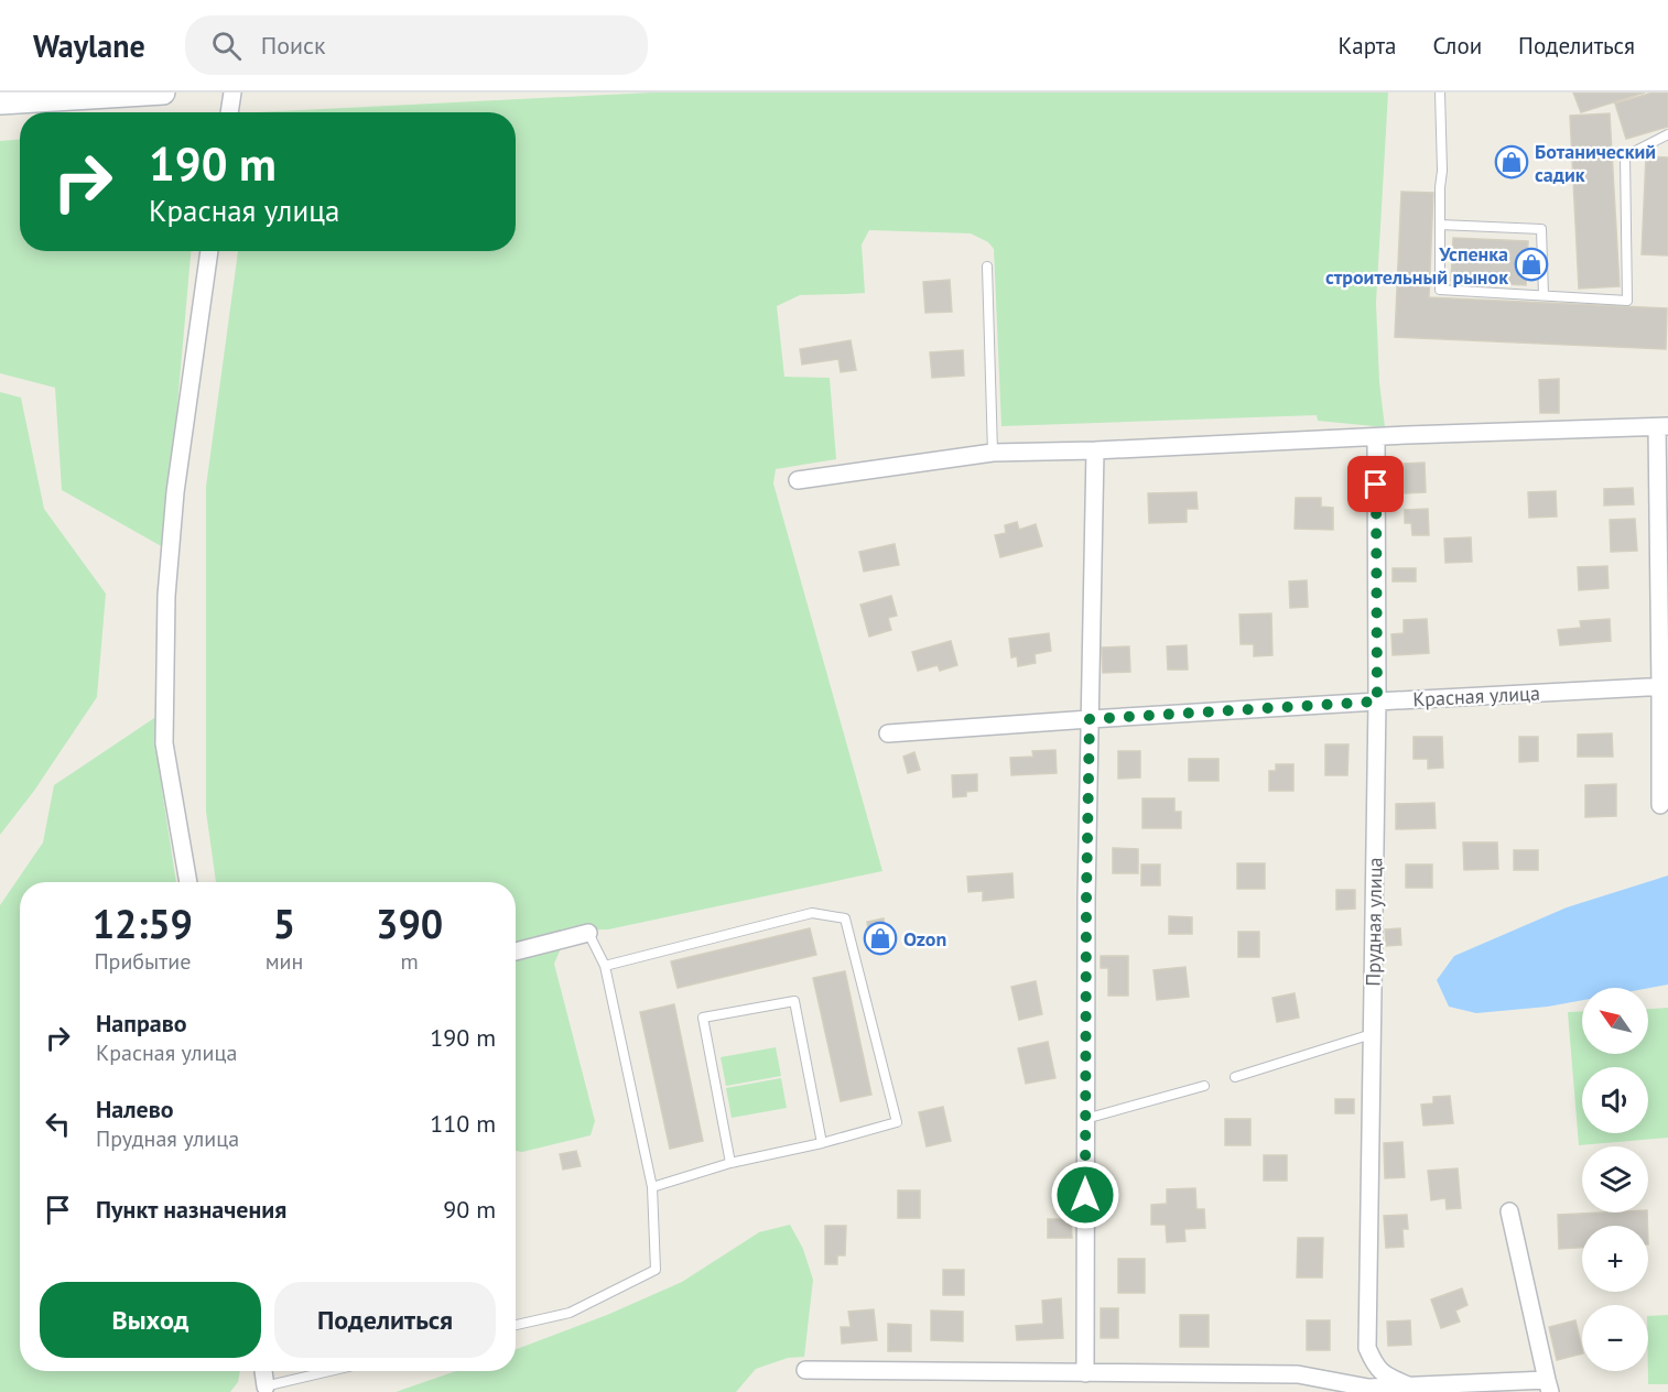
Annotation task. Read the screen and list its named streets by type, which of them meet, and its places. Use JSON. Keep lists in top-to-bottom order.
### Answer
{
  "streets": {
    "street": ["Красная улица", "Прудная улица"]
  },
  "crossings": [
    ["Красная улица", "Прудная улица"]
  ],
  "places": {
    "shop": ["Ботанический садик", "Успенка строительный рынок", "Ozon"]
  },
  "north": "top left",
  "page": {
    "header": "Waylane",
    "search": "Поиск",
    "nav": ["Карта", "Слои", "Поделиться"],
    "turn": ["190 m", "Красная улица"],
    "eta": [
      "12:59",
      "Прибытие",
      "5",
      "мин",
      "390",
      "m"
    ],
    "map_buttons": ["+", "−"],
    "list": [
      {
        "name": "Направо",
        "note": "Красная улица",
        "value": "190 m"
      },
      {
        "name": "Налево",
        "note": "Прудная улица",
        "value": "110 m"
      },
      {
        "name": "Пункт назначения",
        "value": "90 m"
      }
    ],
    "buttons": ["Выход", "Поделиться"]
  }
}
